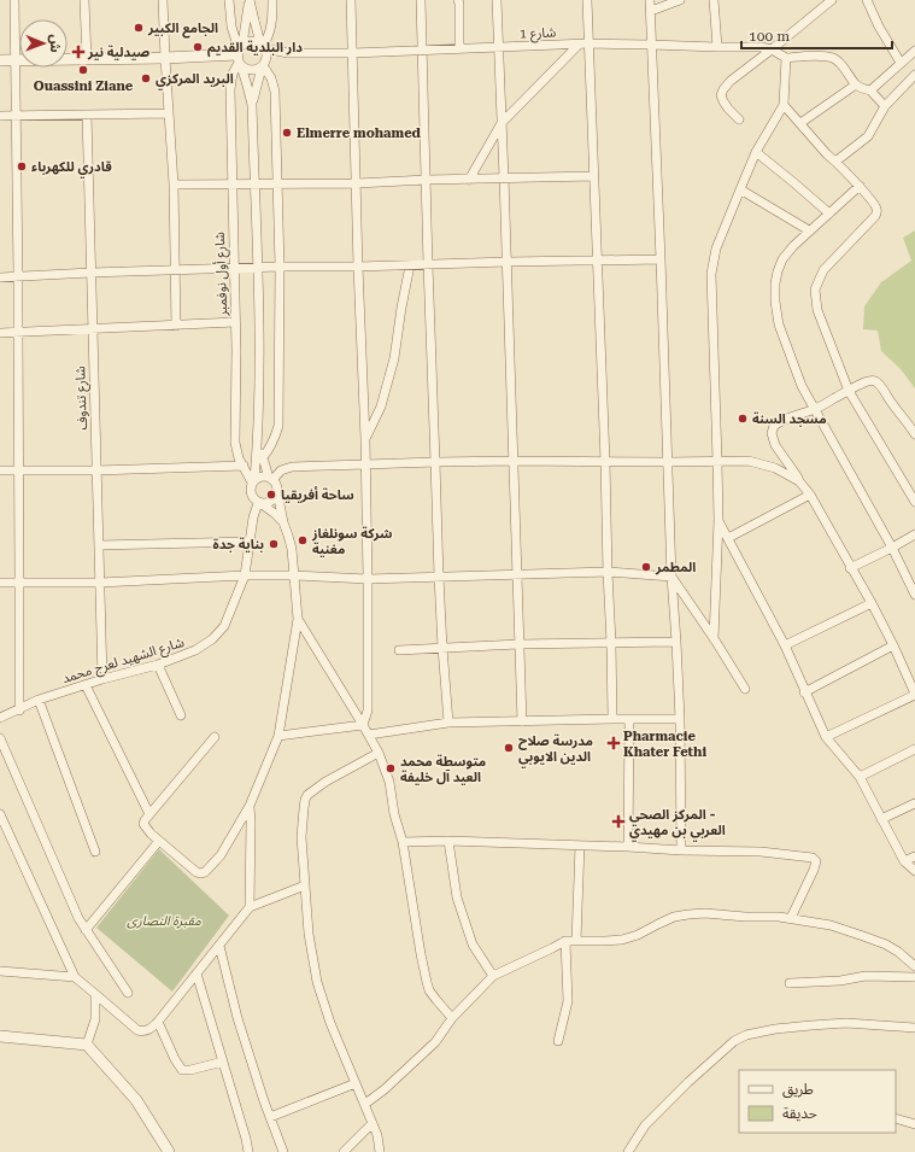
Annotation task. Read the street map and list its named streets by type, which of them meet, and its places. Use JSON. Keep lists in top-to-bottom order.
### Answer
{
  "streets": {
    "street": [
      "شارع 1",
      "شارع أول نوفمبر",
      "شارع تندوف",
      "شارع الشهيد لعرج محمد"
    ]
  },
  "crossings": [
    ["شارع 1", "شارع أول نوفمبر"],
    ["شارع أول نوفمبر", "شارع الشهيد لعرج محمد"],
    ["شارع تندوف", "شارع الشهيد لعرج محمد"]
  ],
  "parks": ["مقبرة النصارى"],
  "places": {
    "other": [
      "الجامع الكبير",
      "دار البلدية القديم",
      "Ouassini Ziane",
      "البريد المركزي",
      "Elmerre mohamed",
      "قادري للكهرباء",
      "مسجد السنة",
      "ساحة أفريقيا",
      "شركة سونلغاز مغنية",
      "بناية جدة",
      "المطمر",
      "مدرسة صلاح الدين الايوبي",
      "متوسطة محمد العيد آل خليفة"
    ],
    "health": ["صيدلية نير", "Pharmacie Khater Fethi", "المركز الصحي - العربي بن مهيدي"]
  },
  "legend": ["طريق", "حديقة"],
  "scale_bar": "100 m",
  "north": "right"
}
